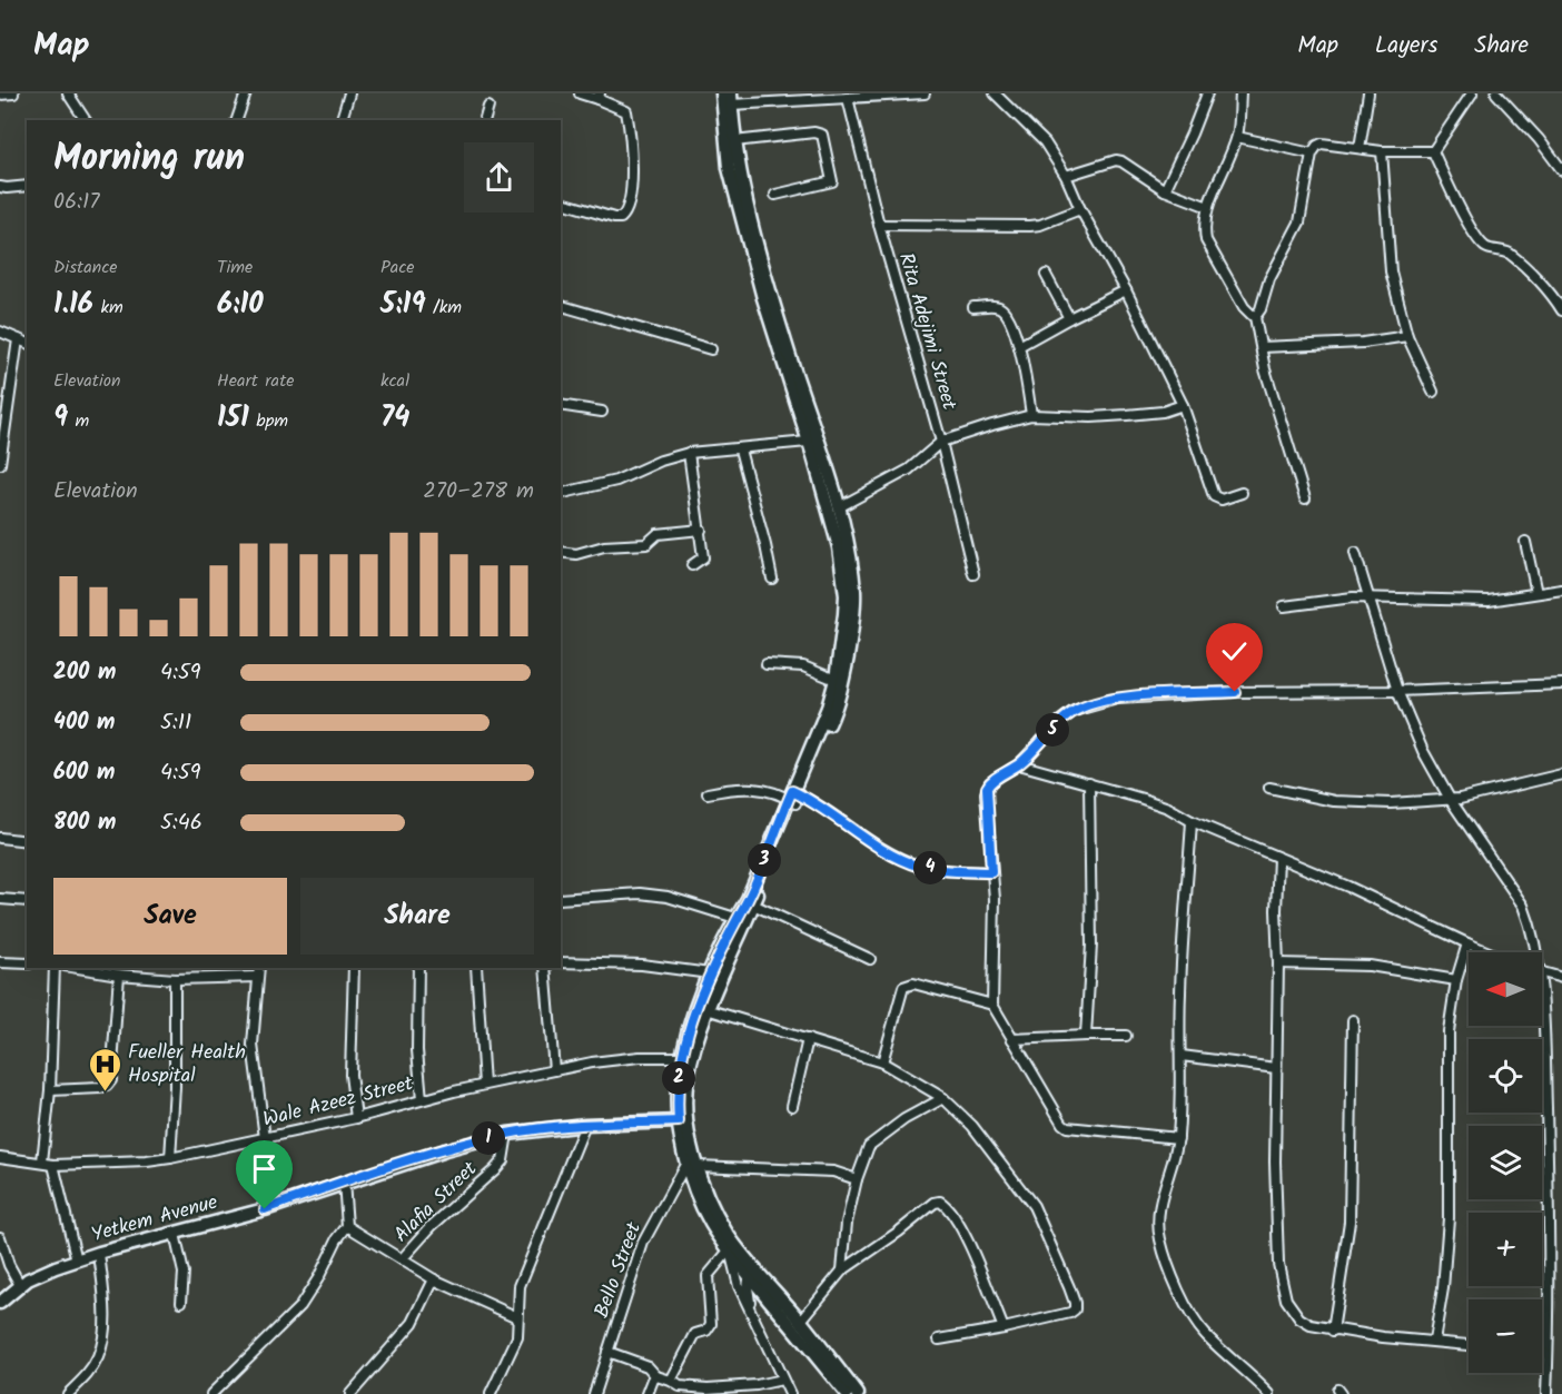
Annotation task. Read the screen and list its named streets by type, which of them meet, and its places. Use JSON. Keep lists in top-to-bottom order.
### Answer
{
  "streets": {
    "main road": ["Yetkem Avenue"],
    "street": [
      "Rita Adejimi Street",
      "Wale Azeez Street",
      "Alafia Street",
      "Bello Street"
    ]
  },
  "crossings": [
    ["Alafia Street", "Yetkem Avenue"]
  ],
  "places": {
    "hospital": ["Fueller Health Hospital"]
  },
  "north": "left",
  "page": {
    "header": "Map",
    "nav": ["Map", "Layers", "Share"],
    "heading": ["Morning run", "06:17"],
    "stats": [
      ["Distance", "1.16 km"],
      ["Time", "6:10"],
      ["Pace", "5:19 /km"],
      ["Elevation", "9 m"],
      ["Heart rate", "151 bpm"],
      ["kcal", "74"]
    ],
    "chart": ["Elevation", "270–278 m"],
    "list": [
      {
        "name": "200 m",
        "note": "4:59"
      },
      {
        "name": "400 m",
        "note": "5:11"
      },
      {
        "name": "600 m",
        "note": "4:59"
      },
      {
        "name": "800 m",
        "note": "5:46"
      }
    ],
    "pins": [
      "5",
      "3",
      "4",
      "2",
      "1"
    ],
    "buttons": ["Save", "Share"],
    "map_buttons": ["+", "−"]
  }
}
